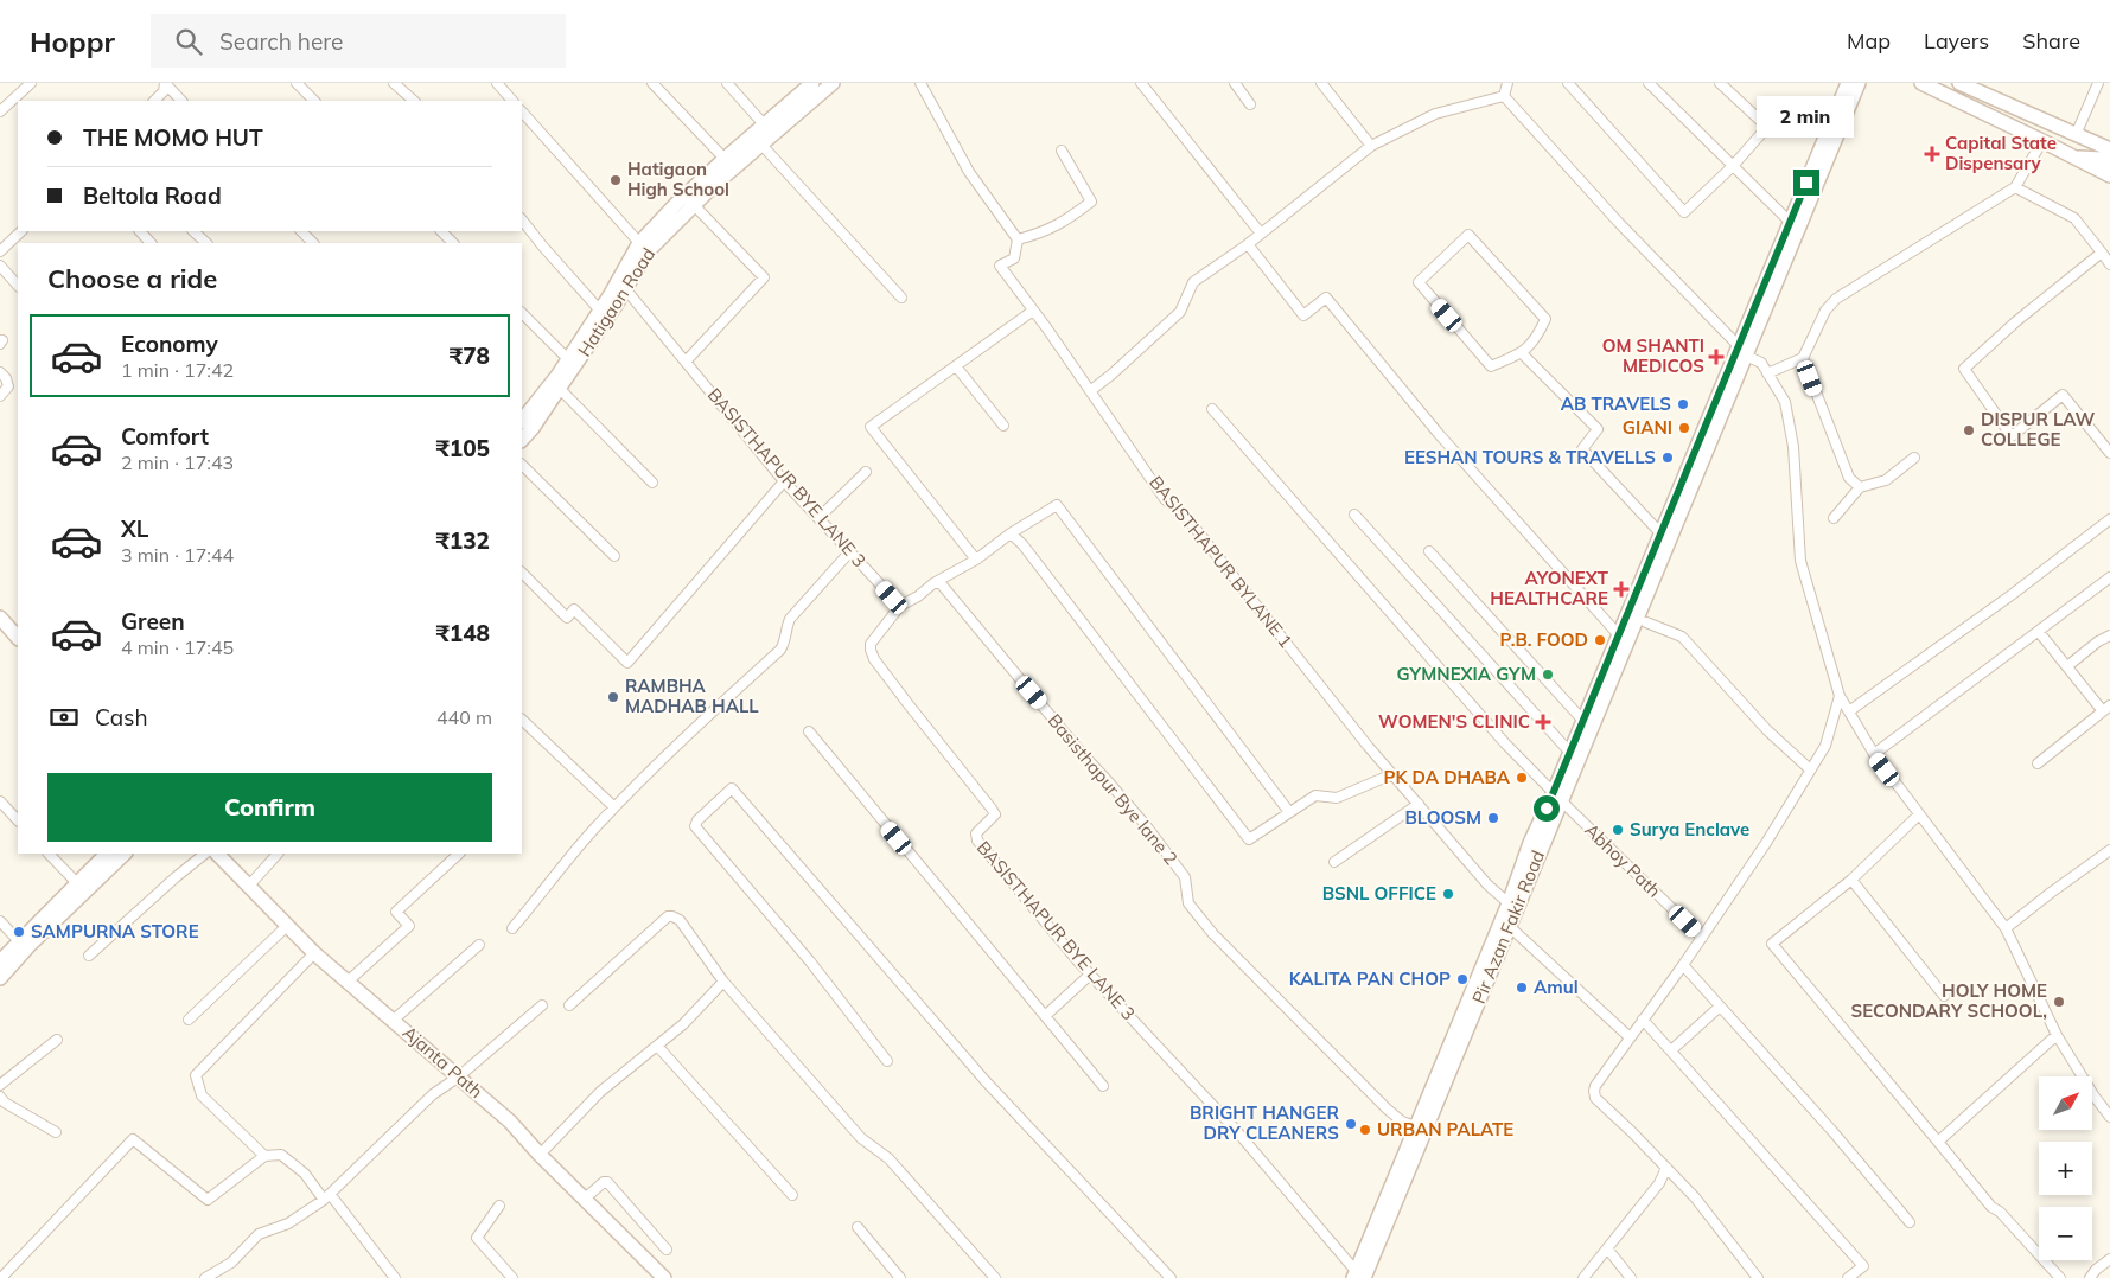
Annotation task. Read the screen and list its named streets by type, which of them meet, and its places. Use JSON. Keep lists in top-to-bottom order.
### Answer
{
  "streets": {
    "main road": ["Hatigaon Road", "Pir Azan Fakir Road", "Ajanta Path"],
    "street": [
      "BASISTHAPUR BYE LANE 3",
      "BASISTHAPUR BYLANE 1",
      "Basisthapur Bye lane 2",
      "Abhoy Path"
    ]
  },
  "crossings": [
    ["Hatigaon Road", "BASISTHAPUR BYE LANE 3"],
    ["BASISTHAPUR BYE LANE 3", "Pir Azan Fakir Road"],
    ["BASISTHAPUR BYLANE 1", "Pir Azan Fakir Road"],
    ["Basisthapur Bye lane 2", "Pir Azan Fakir Road"],
    ["Abhoy Path", "Pir Azan Fakir Road"]
  ],
  "places": {
    "health": [
      "Capital State Dispensary",
      "OM SHANTI MEDICOS",
      "AYONEXT HEALTHCARE",
      "WOMEN'S CLINIC"
    ],
    "other": [
      "Hatigaon High School",
      "AB TRAVELS",
      "GIANI",
      "DISPUR LAW COLLEGE",
      "EESHAN TOURS & TRAVELLS",
      "P.B. FOOD",
      "GYMNEXIA GYM",
      "RAMBHA MADHAB HALL",
      "PK DA DHABA",
      "BLOOSM",
      "Surya Enclave",
      "BSNL OFFICE",
      "SAMPURNA STORE",
      "KALITA PAN CHOP",
      "Amul",
      "HOLY HOME SECONDARY SCHOOL,",
      "BRIGHT HANGER DRY CLEANERS",
      "URBAN PALATE"
    ]
  },
  "north": "top right",
  "page": {
    "header": "Hoppr",
    "search": "Search here",
    "nav": ["Map", "Layers", "Share"],
    "bubble": "2 min",
    "banner": ["THE MOMO HUT", "Beltola Road"],
    "heading": "Choose a ride",
    "list": [
      {
        "name": "Economy",
        "note": "1 min · 17:42",
        "value": "₹78"
      },
      {
        "name": "Comfort",
        "note": "2 min · 17:43",
        "value": "₹105"
      },
      {
        "name": "XL",
        "note": "3 min · 17:44",
        "value": "₹132"
      },
      {
        "name": "Green",
        "note": "4 min · 17:45",
        "value": "₹148"
      }
    ],
    "pay": ["Cash", "440 m"],
    "buttons": "Confirm",
    "map_buttons": ["+", "−"]
  }
}
